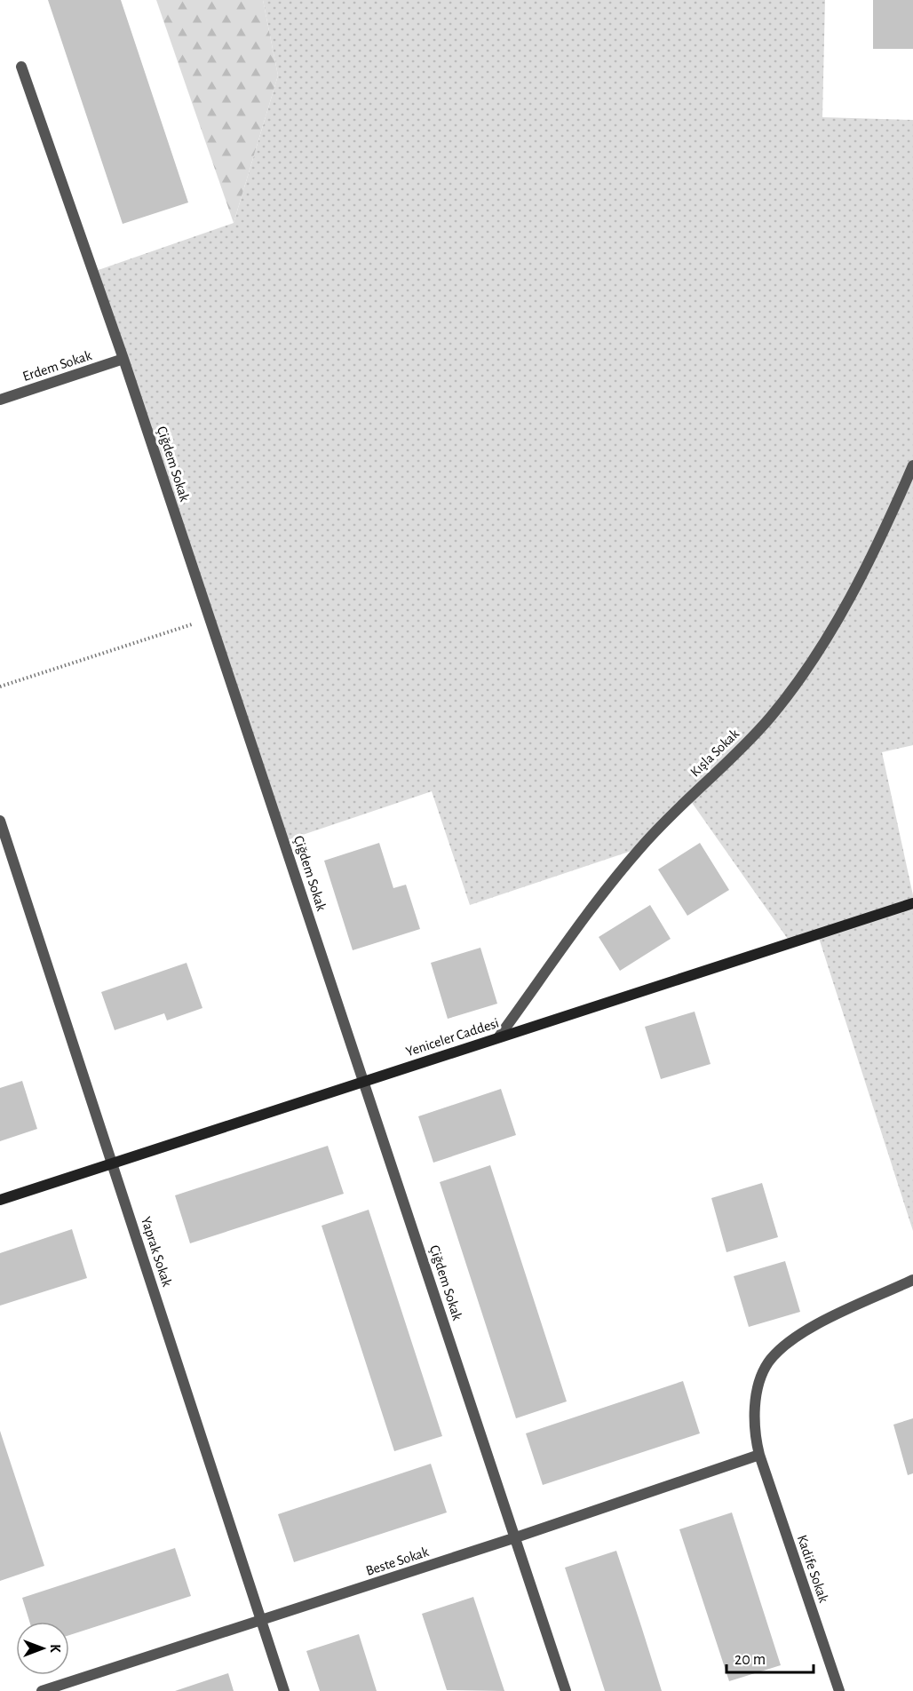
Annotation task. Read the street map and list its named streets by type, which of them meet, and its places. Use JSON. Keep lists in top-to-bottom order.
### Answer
{
  "streets": {
    "street": [
      "Erdem Sokak",
      "Çiğdem Sokak",
      "Kışla Sokak",
      "Yeniceler Caddesi",
      "Yaprak Sokak",
      "Beste Sokak",
      "Kadife Sokak"
    ]
  },
  "crossings": [
    ["Erdem Sokak", "Çiğdem Sokak"],
    ["Çiğdem Sokak", "Yeniceler Caddesi"],
    ["Çiğdem Sokak", "Beste Sokak"],
    ["Kışla Sokak", "Yeniceler Caddesi"],
    ["Yeniceler Caddesi", "Yaprak Sokak"],
    ["Yaprak Sokak", "Beste Sokak"],
    ["Beste Sokak", "Kadife Sokak"]
  ],
  "scale_bar": "20 m",
  "north": "right"
}
